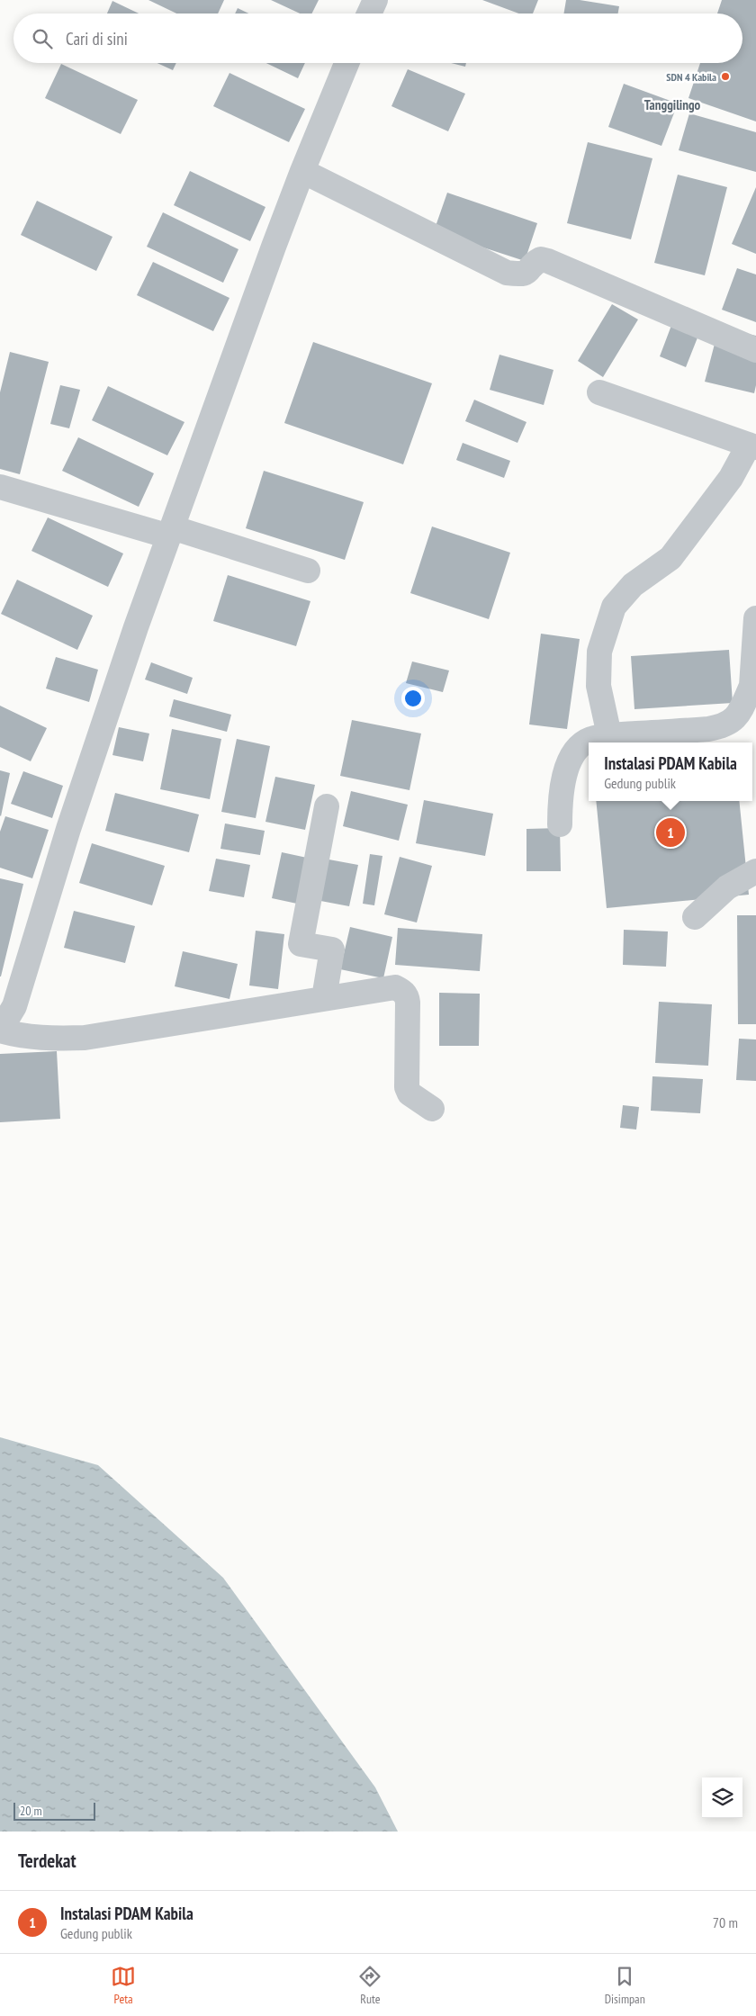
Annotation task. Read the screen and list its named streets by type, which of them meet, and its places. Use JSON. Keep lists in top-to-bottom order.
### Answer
{
  "districts": ["Tanggilingo"],
  "places": ["SDN 4 Kabila"],
  "scale_bar": "20 m",
  "page": {
    "search": "Cari di sini",
    "popup": ["Instalasi PDAM Kabila", "Gedung publik"],
    "pins": "1",
    "scale": "20 m",
    "heading": "Terdekat",
    "list": [
      {
        "mark": "1",
        "name": "Instalasi PDAM Kabila",
        "note": "Gedung publik",
        "value": "70 m"
      }
    ],
    "nav": ["Peta", "Rute", "Disimpan"]
  }
}
